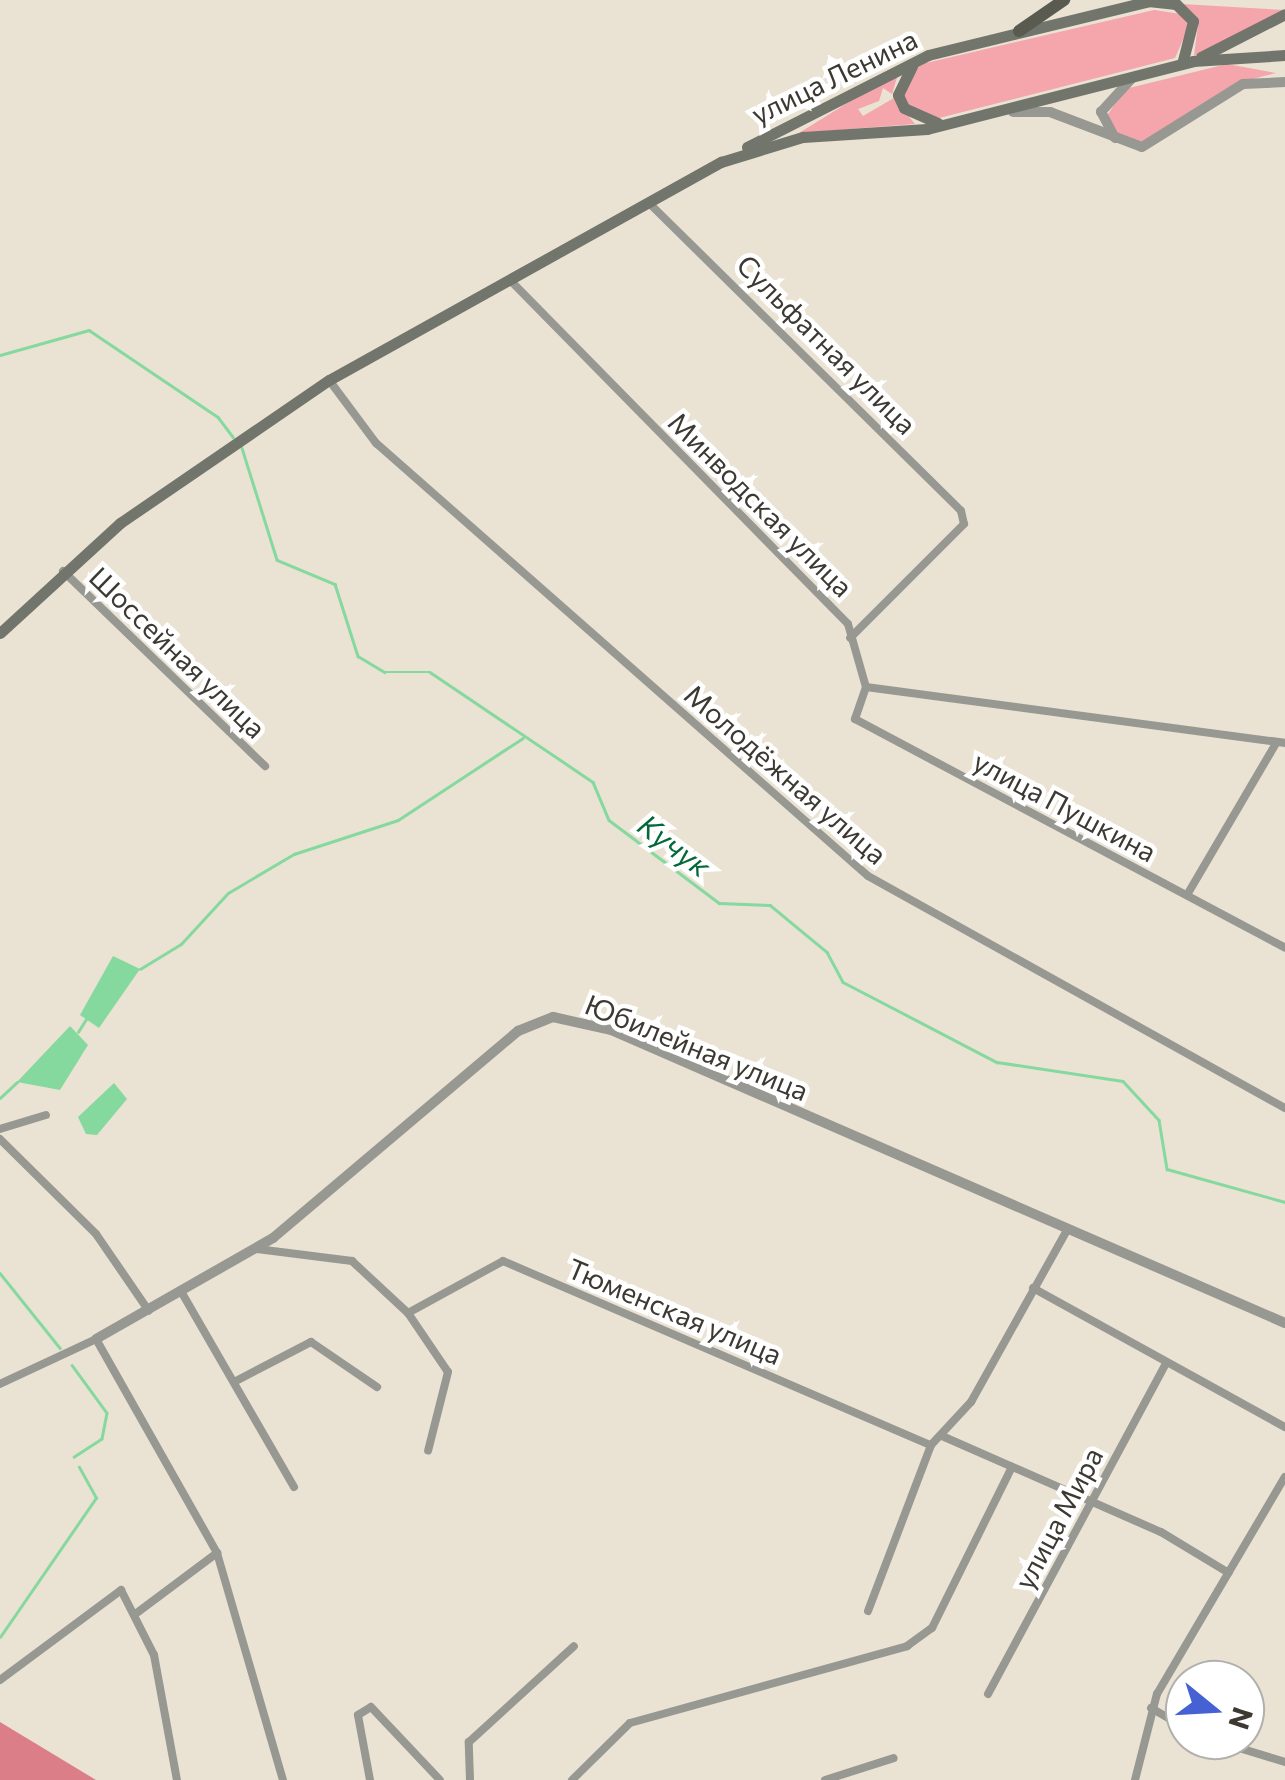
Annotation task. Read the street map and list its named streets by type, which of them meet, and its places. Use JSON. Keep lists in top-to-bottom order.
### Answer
{
  "streets": {
    "main road": ["улица Ленина"],
    "street": [
      "Сульфатная улица",
      "Минводская улица",
      "Шоссейная улица",
      "Молодёжная улица",
      "улица Пушкина",
      "Юбилейная улица",
      "Тюменская улица",
      "улица Мира"
    ]
  },
  "crossings": [
    ["Сульфатная улица", "Минводская улица"],
    ["Минводская улица", "улица Пушкина"]
  ],
  "water": ["Кучук"],
  "north": "right"
}
